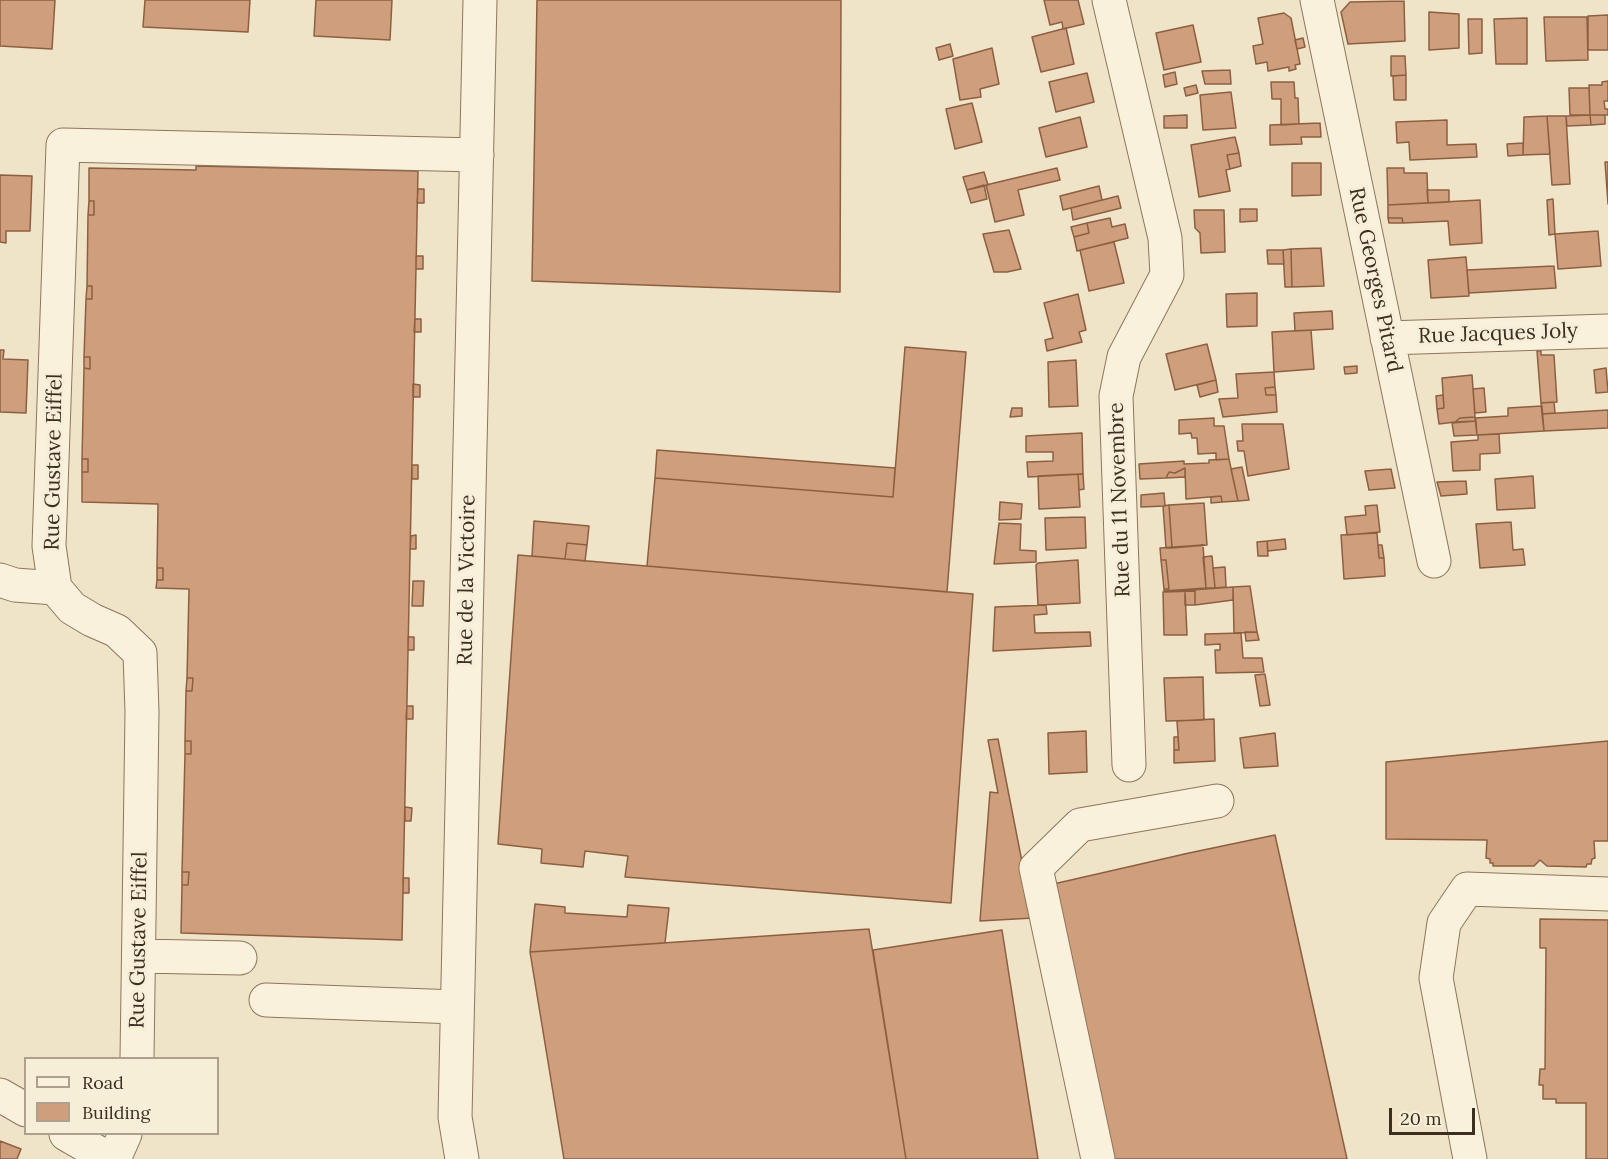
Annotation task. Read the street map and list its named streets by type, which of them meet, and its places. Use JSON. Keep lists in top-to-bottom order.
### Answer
{
  "streets": {
    "street": [
      "Rue Georges Pitard",
      "Rue Jacques Joly",
      "Rue Gustave Eiffel",
      "Rue du 11 Novembre",
      "Rue de la Victoire"
    ]
  },
  "crossings": [
    ["Rue Georges Pitard", "Rue Jacques Joly"],
    ["Rue Gustave Eiffel", "Rue de la Victoire"]
  ],
  "legend": ["Road", "Building"],
  "scale_bar": "20 m"
}
